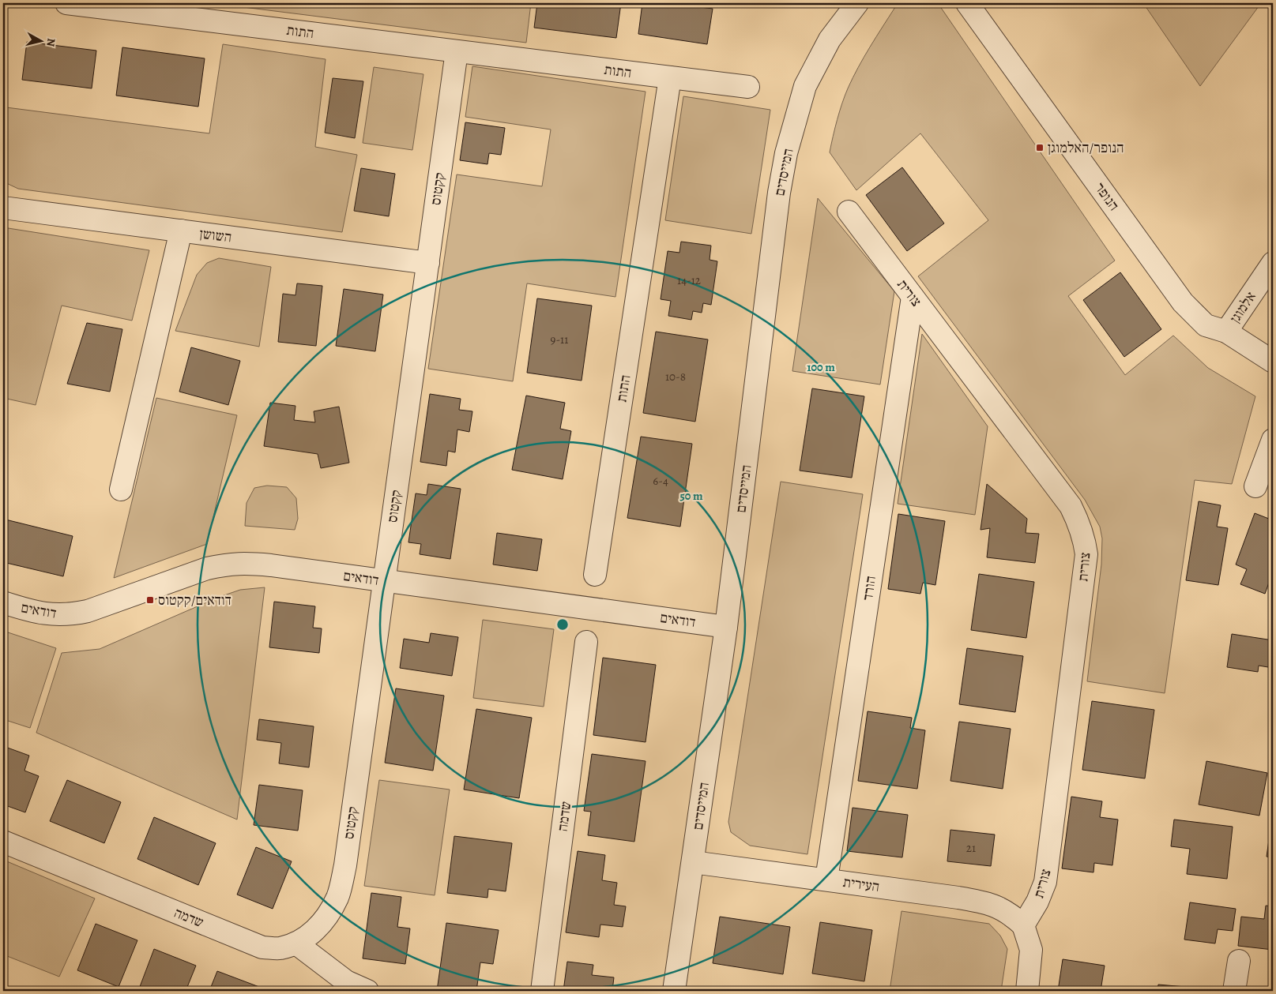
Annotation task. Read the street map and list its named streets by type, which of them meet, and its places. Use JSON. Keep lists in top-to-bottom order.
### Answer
{
  "streets": {
    "street": [
      "התות",
      "המייסדים",
      "קקטוס",
      "הנופר",
      "השושן",
      "צורית",
      "אלמוגן",
      "דודאים",
      "הורד",
      "שדמה",
      "העירית"
    ]
  },
  "crossings": [
    ["התות", "קקטוס"],
    ["המייסדים", "דודאים"],
    ["המייסדים", "העירית"],
    ["קקטוס", "השושן"],
    ["קקטוס", "דודאים"],
    ["קקטוס", "שדמה"],
    ["הנופר", "אלמוגן"],
    ["צורית", "הורד"],
    ["צורית", "העירית"],
    ["הורד", "העירית"]
  ],
  "places": {
    "transit": ["הנופר/האלמוגן", "דודאים/קקטוס"]
  },
  "house_numbers": [
    "14-12",
    "9-11",
    "10-8",
    "6-4",
    "21"
  ],
  "north": "right",
  "rings": ["100 m", "50 m"]
}
